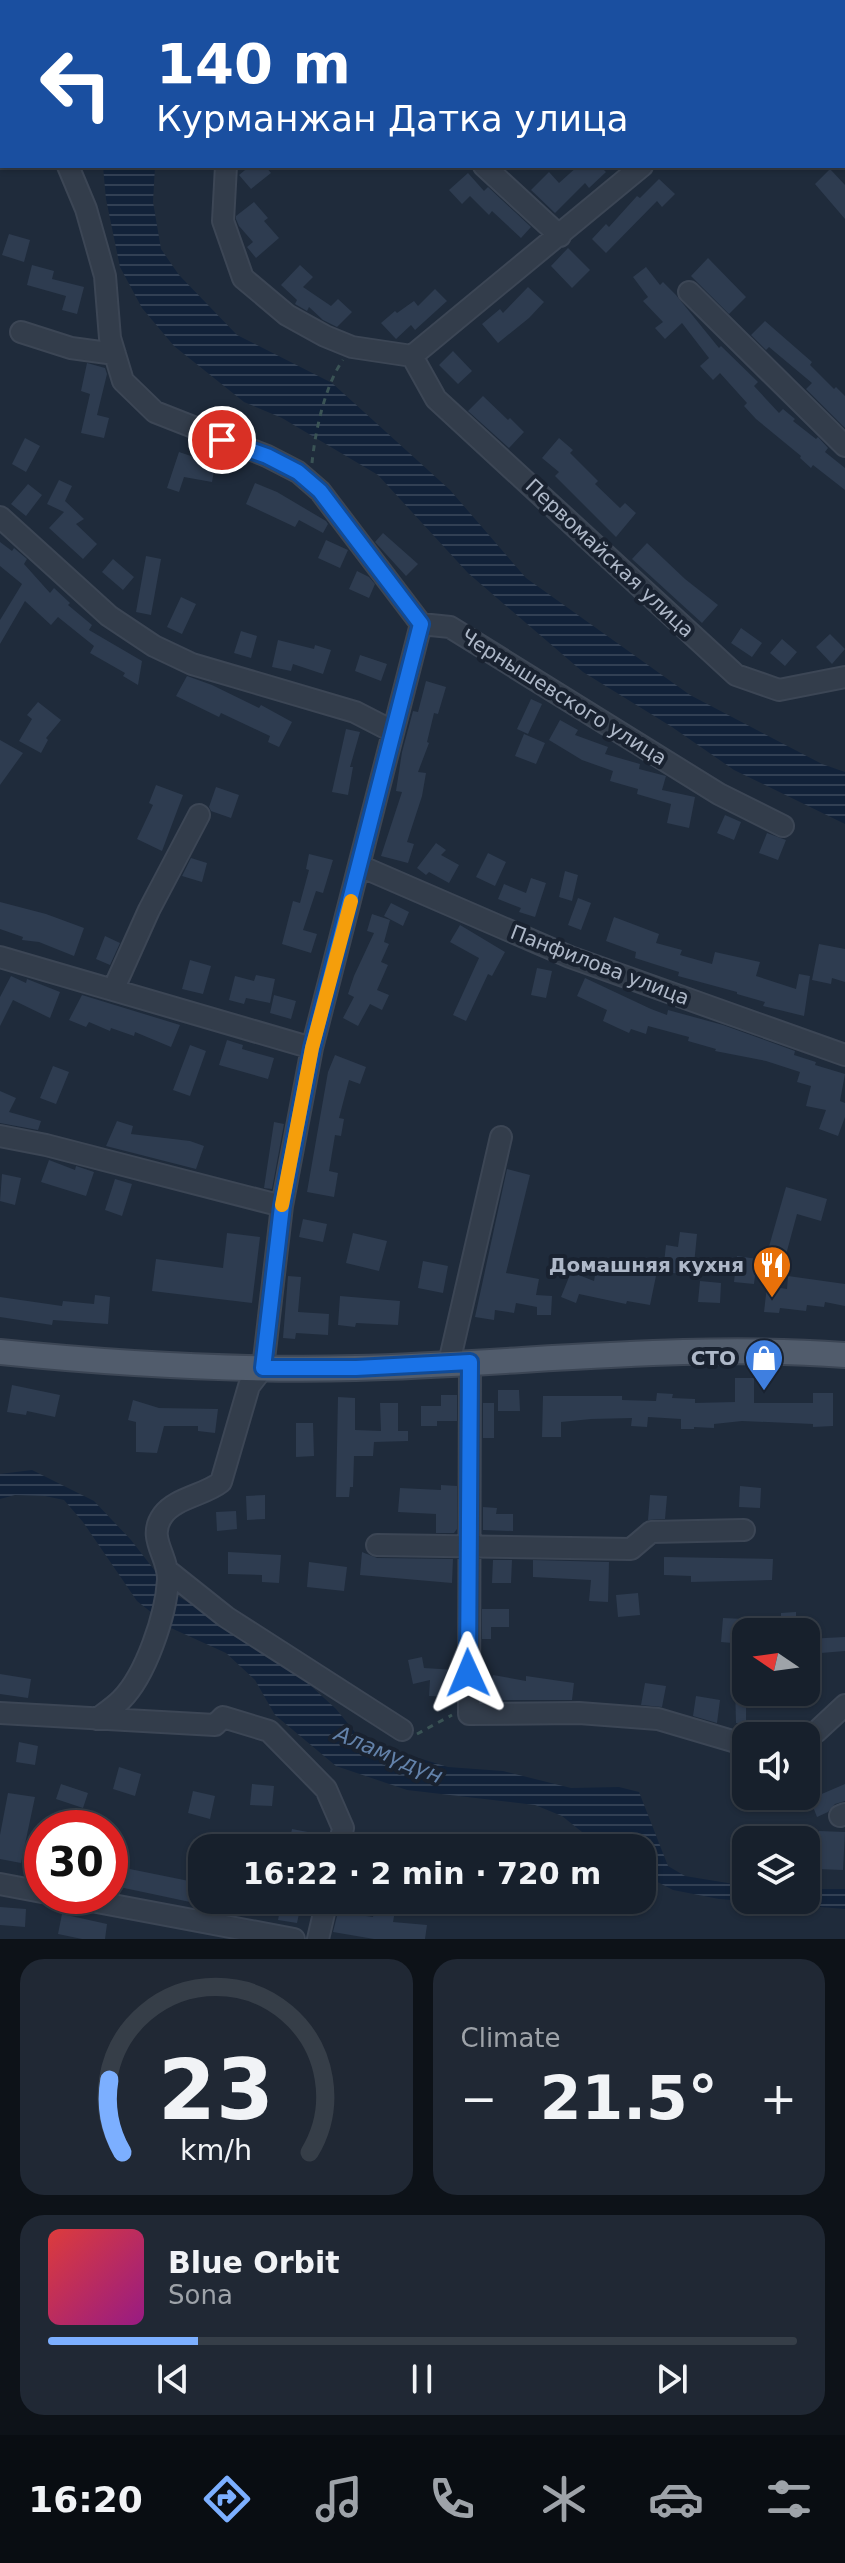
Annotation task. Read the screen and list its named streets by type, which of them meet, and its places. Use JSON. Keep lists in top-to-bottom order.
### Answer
{
  "streets": {
    "street": ["Первомайская улица", "Чернышевского улица", "Панфилова улица"]
  },
  "water": ["Аламүдүн"],
  "places": {
    "restaurant": ["Домашняя кухня"],
    "shop": ["СТО"]
  },
  "north": "left",
  "page": {
    "turn": ["140 m", "Курманжан Датка улица"],
    "limit": "30",
    "trip": "16:22 · 2 min · 720 m",
    "tile": "Climate",
    "heat": ["−", "21.5°", "+"],
    "song": ["Blue Orbit", "Sona"],
    "tabs": "16:20",
    "gauge": ["23", "km/h"]
  }
}
